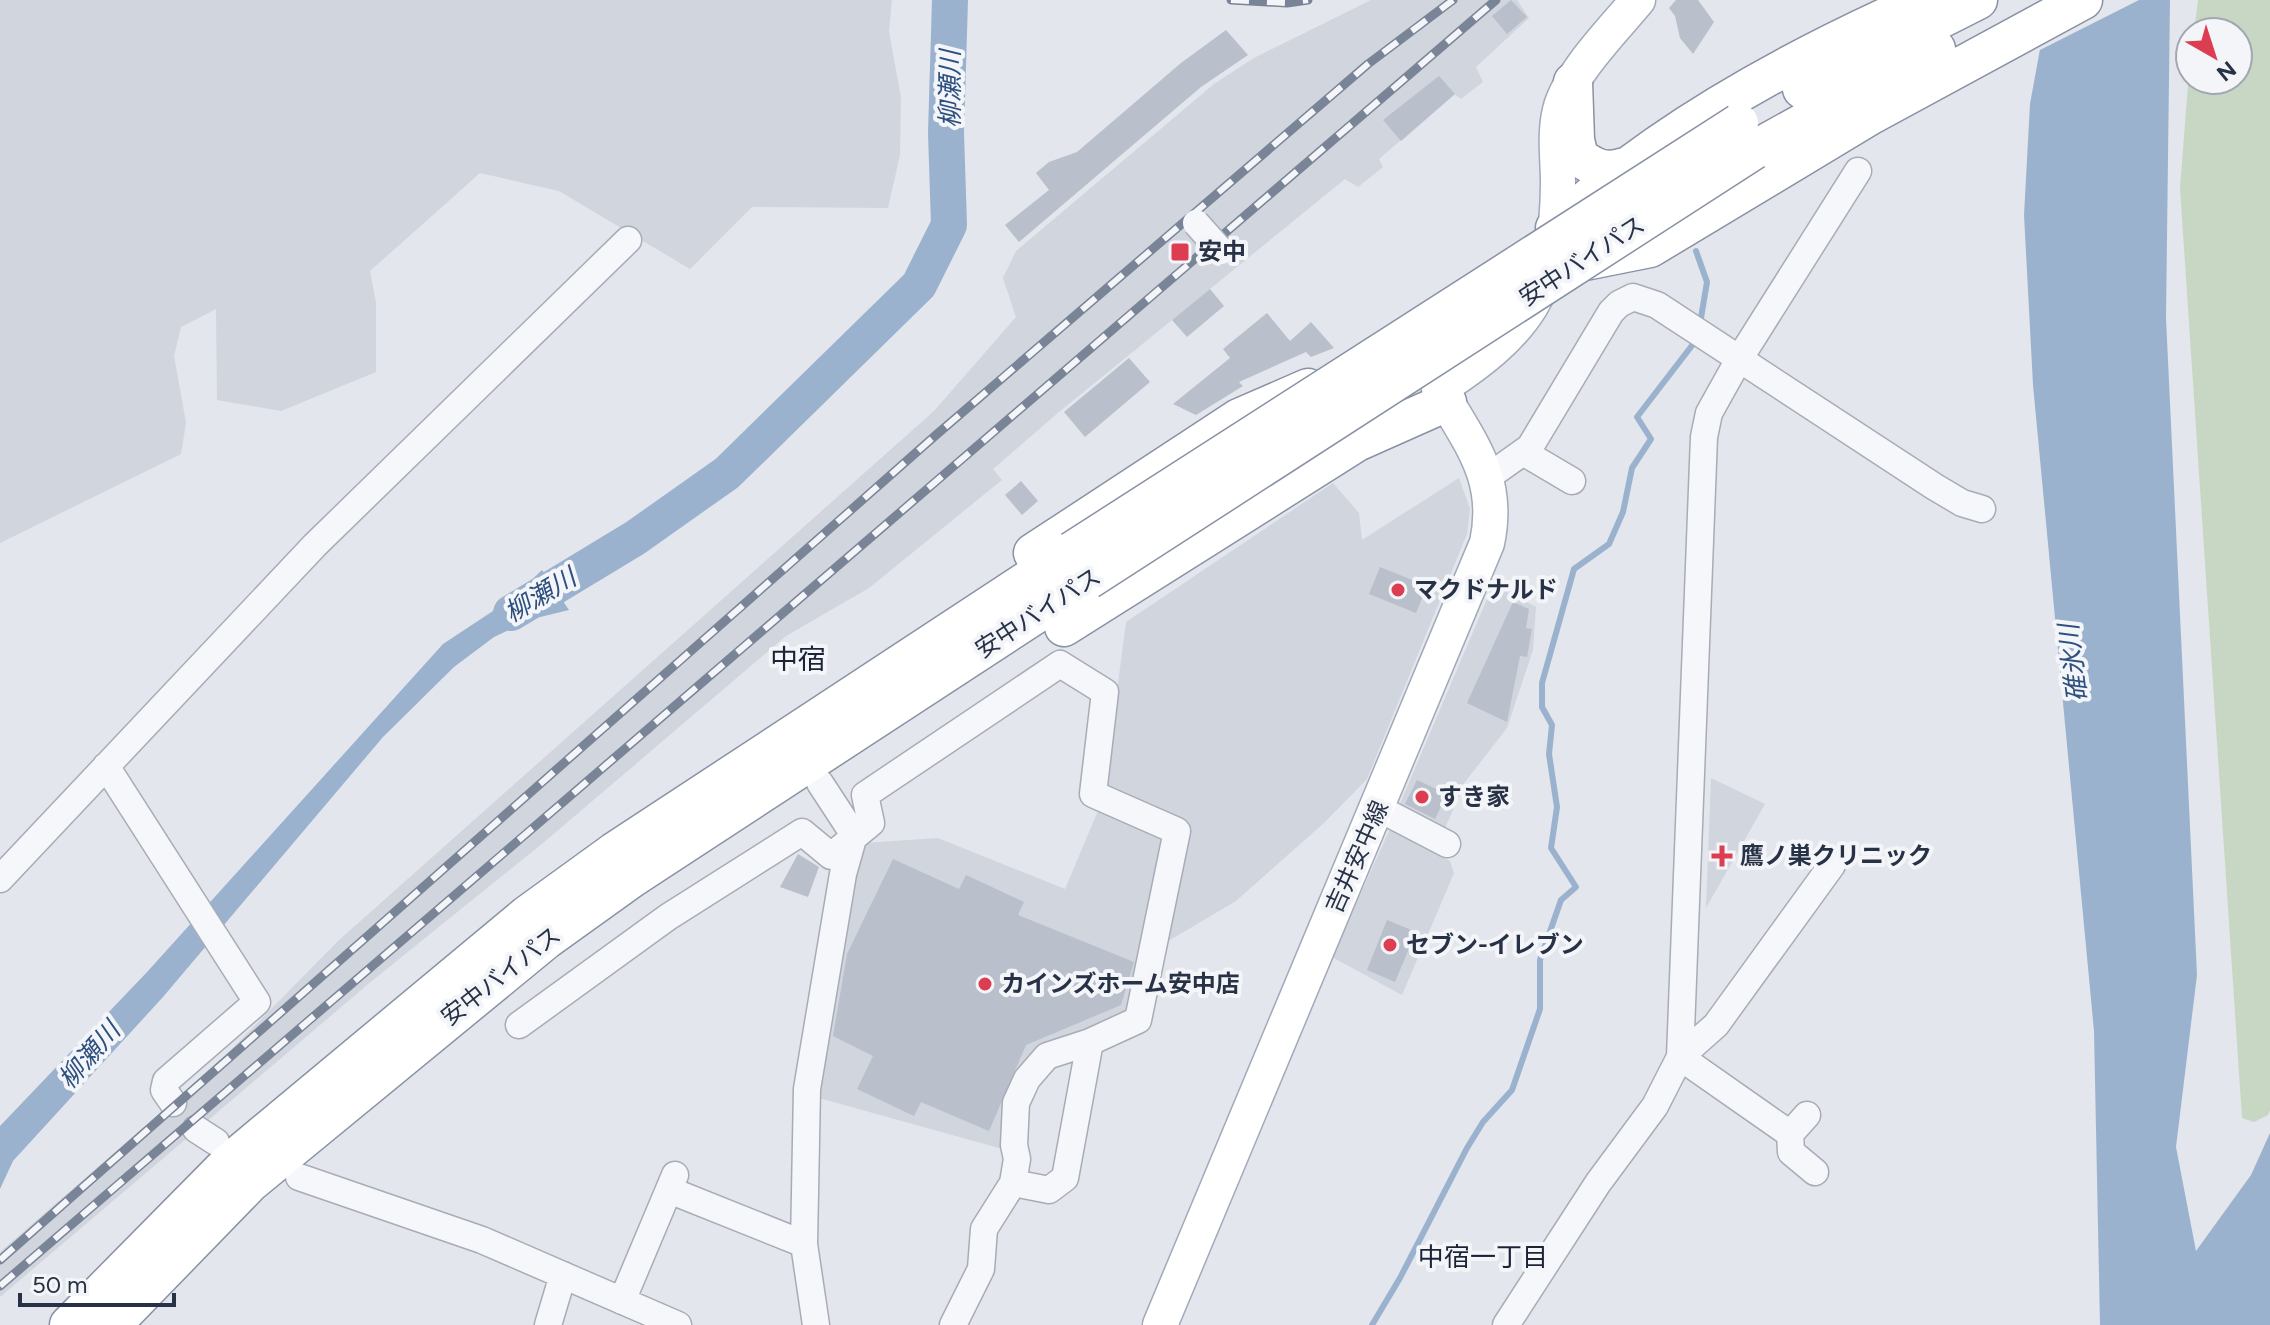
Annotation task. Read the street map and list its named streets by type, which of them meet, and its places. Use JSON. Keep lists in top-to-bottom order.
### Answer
{
  "streets": {
    "highway": ["安中バイパス"],
    "main road": ["吉井安中線"]
  },
  "districts": ["中宿", "中宿一丁目"],
  "water": ["柳瀬川", "碓氷川"],
  "places": {
    "transit": ["安中"],
    "other": [
      "マクドナルド",
      "すき家",
      "セブン-イレブン",
      "カインズホーム安中店"
    ],
    "health": ["鷹ノ巣クリニック"]
  },
  "scale_bar": "50 m",
  "north": "bottom right"
}
